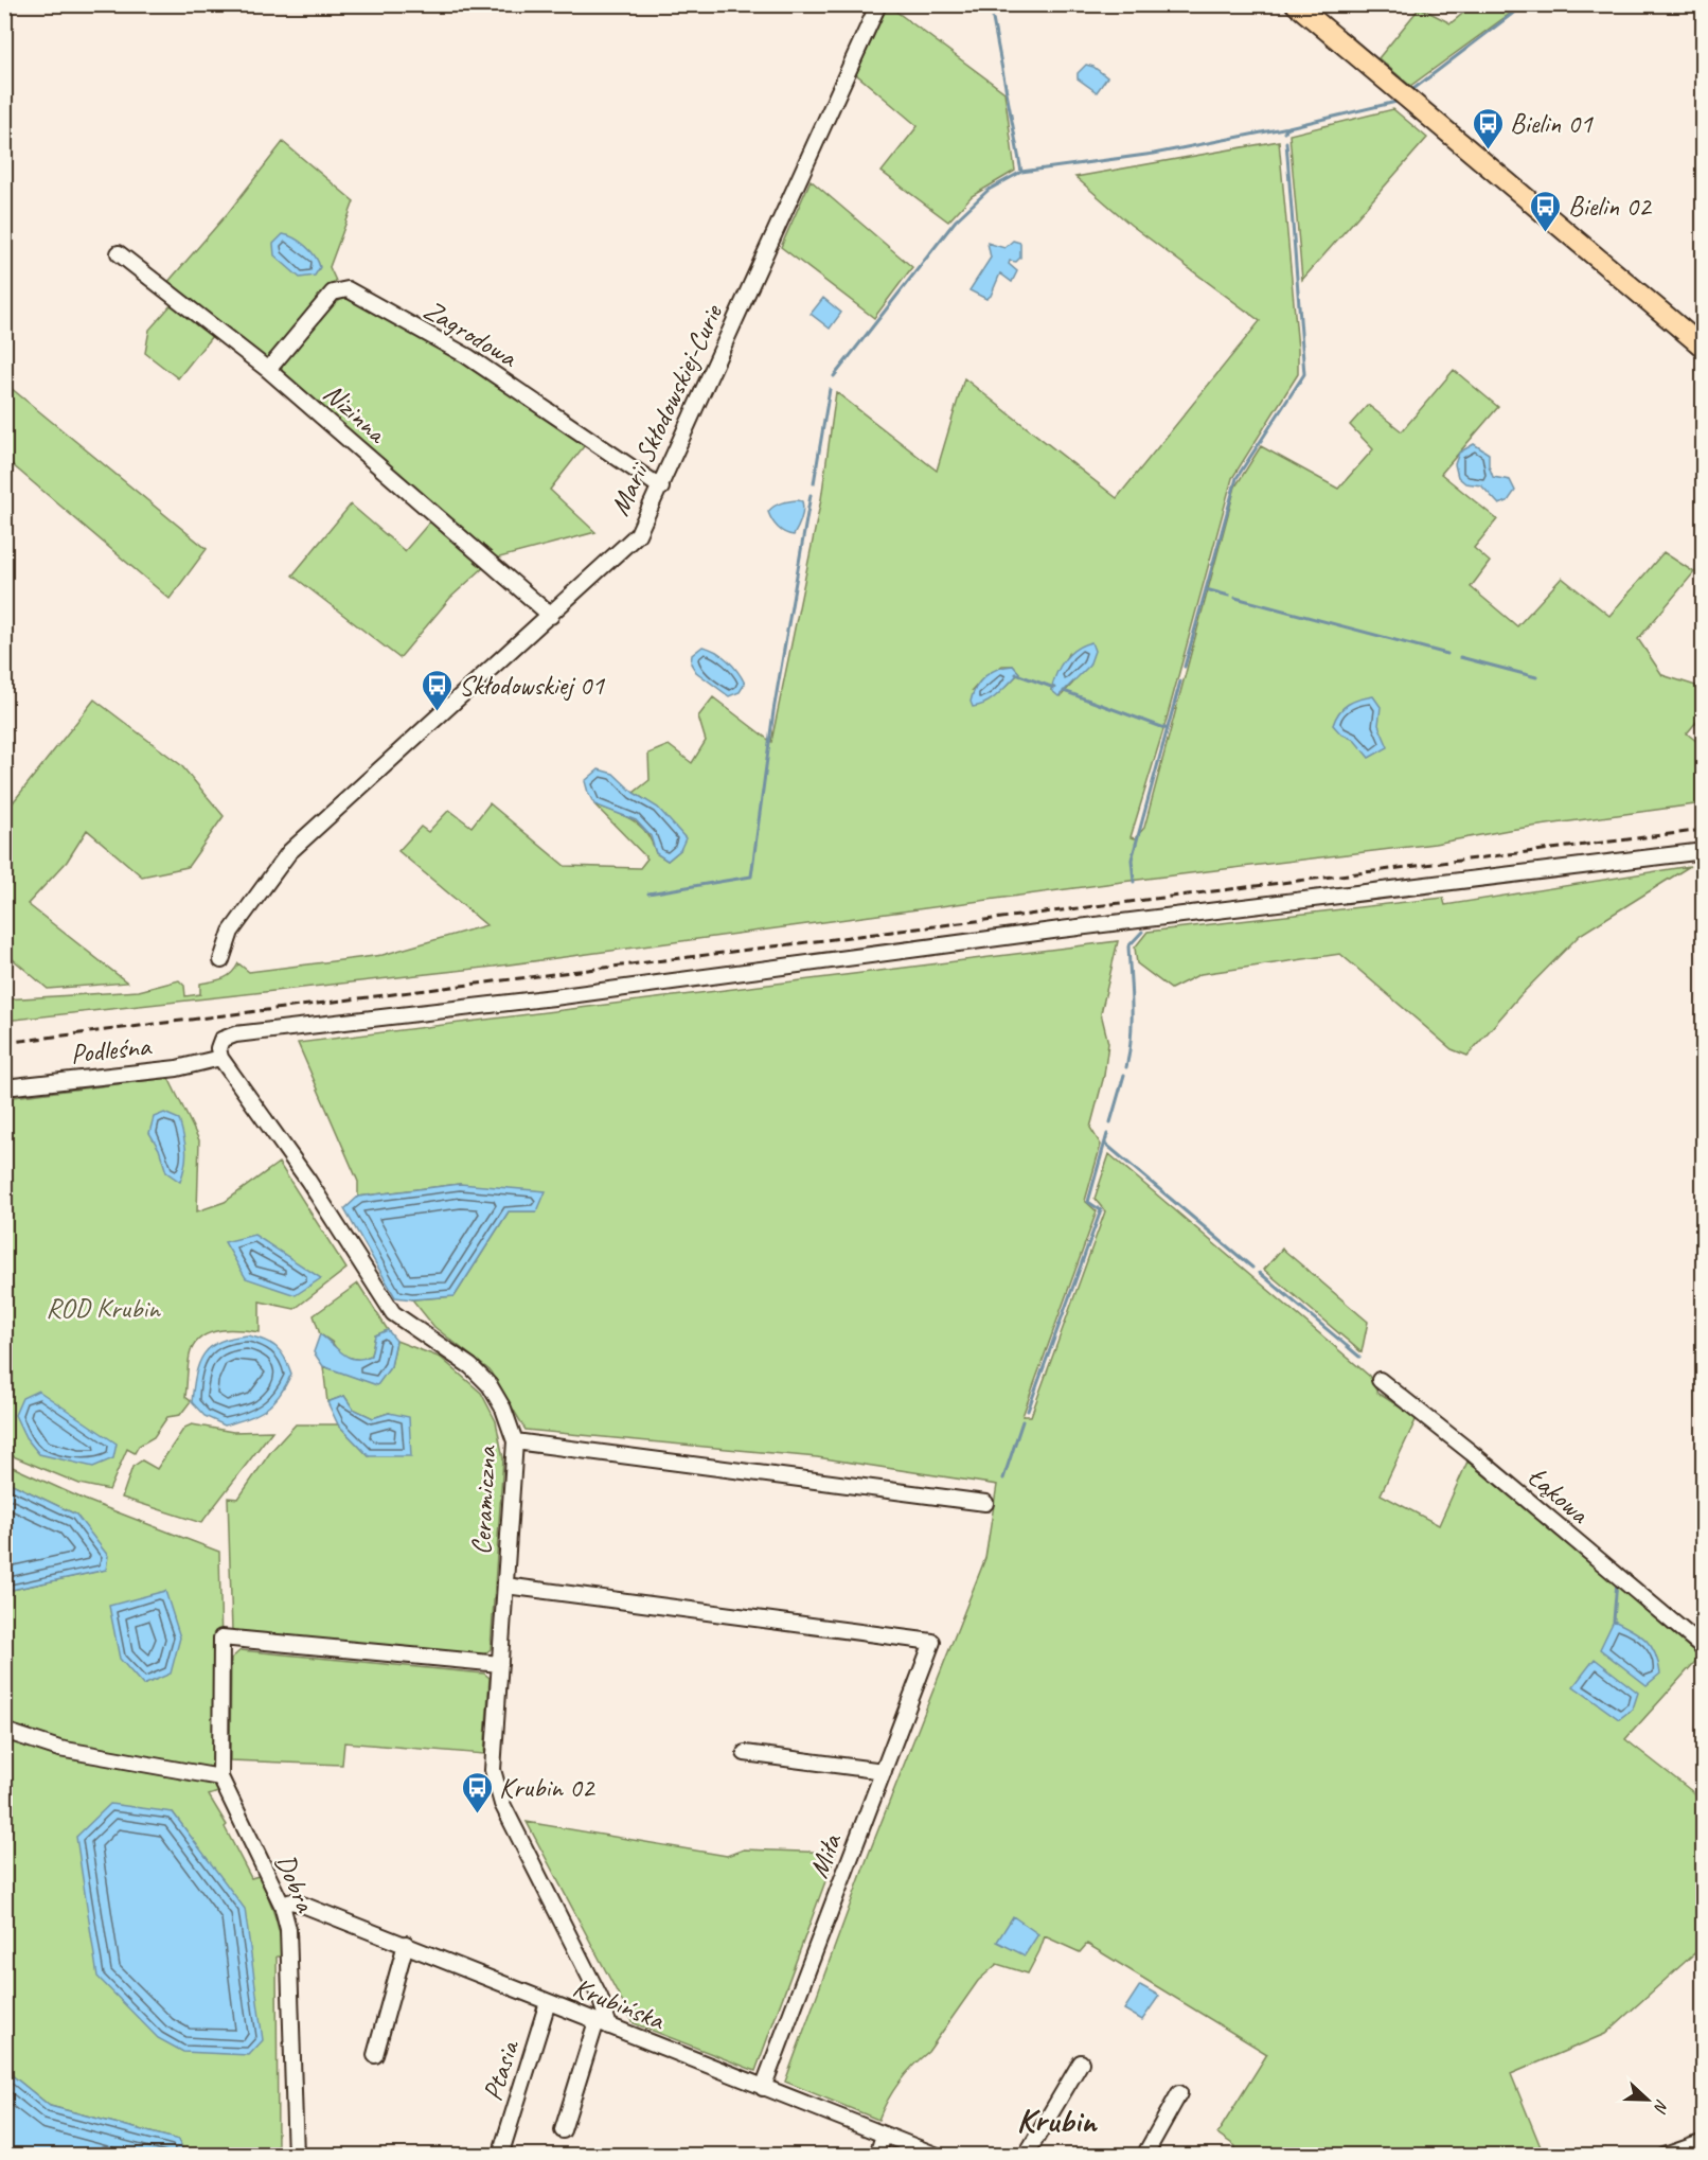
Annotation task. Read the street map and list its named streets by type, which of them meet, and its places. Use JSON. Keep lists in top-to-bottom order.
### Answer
{
  "streets": {
    "street": [
      "Zagrodowa",
      "Marii Skłodowskiej-Curie",
      "Nizinna",
      "Podleśna",
      "Łąkowa",
      "Ceramiczna",
      "Miła",
      "Dobra",
      "Krubińska",
      "Ptasia"
    ]
  },
  "crossings": [
    ["Zagrodowa", "Marii Skłodowskiej-Curie"],
    ["Zagrodowa", "Nizinna"],
    ["Marii Skłodowskiej-Curie", "Nizinna"],
    ["Podleśna", "Ceramiczna"],
    ["Ceramiczna", "Miła"],
    ["Ceramiczna", "Dobra"],
    ["Ceramiczna", "Krubińska"],
    ["Miła", "Krubińska"],
    ["Dobra", "Krubińska"],
    ["Krubińska", "Ptasia"]
  ],
  "districts": ["Krubin"],
  "parks": ["ROD Krubin"],
  "places": {
    "bus stop": [
      "Bielin 01",
      "Bielin 02",
      "Skłodowskiej 01",
      "Krubin 02"
    ]
  },
  "north": "right"
}
